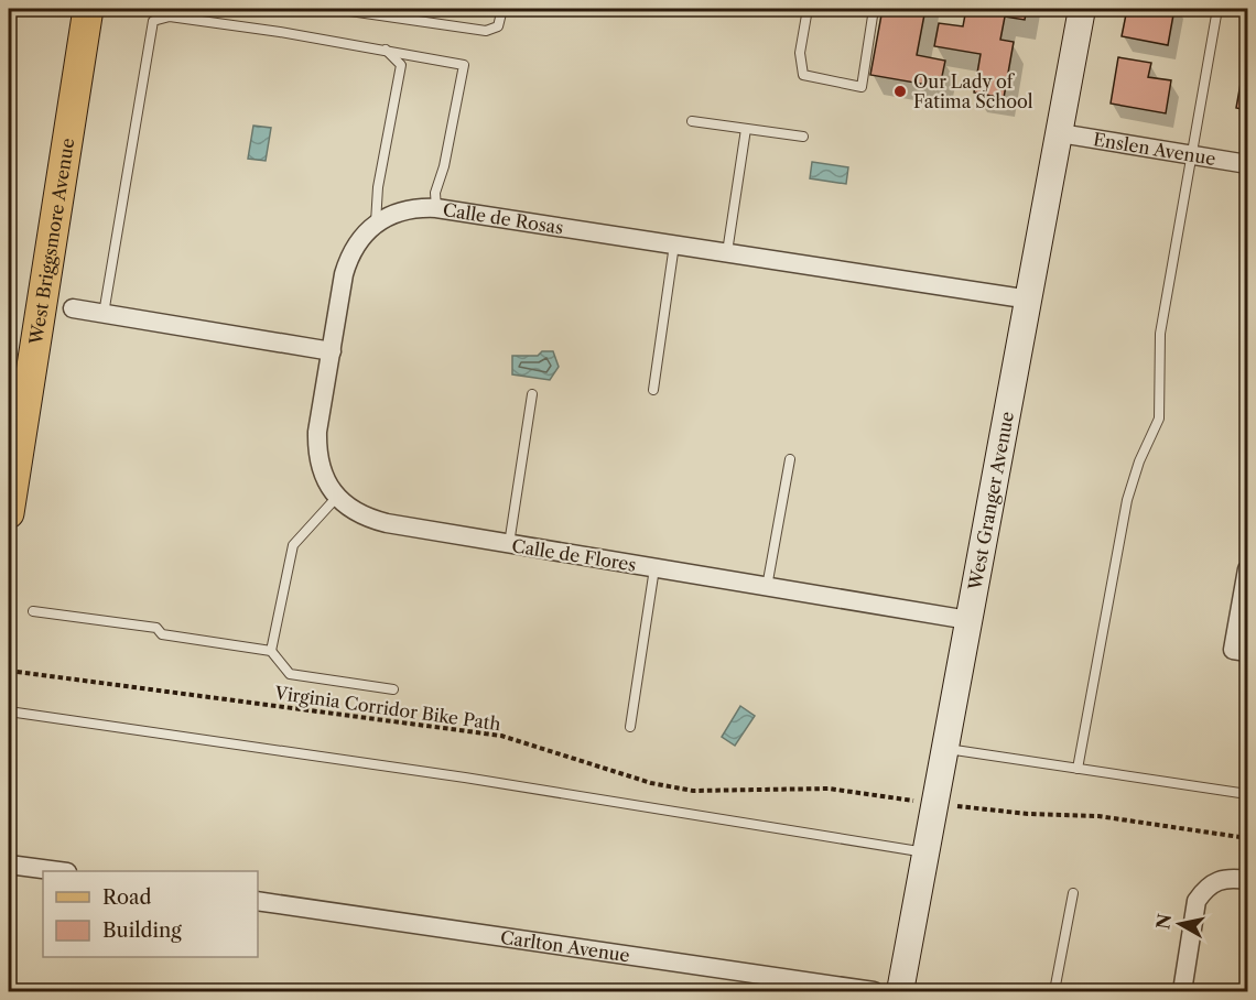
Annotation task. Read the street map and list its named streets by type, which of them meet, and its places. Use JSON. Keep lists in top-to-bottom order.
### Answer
{
  "streets": {
    "main road": ["West Briggsmore Avenue"],
    "street": [
      "Enslen Avenue",
      "Calle de Rosas",
      "West Granger Avenue",
      "Calle de Flores",
      "Carlton Avenue"
    ],
    "path": ["Virginia Corridor Bike Path"]
  },
  "crossings": [
    ["Enslen Avenue", "West Granger Avenue"],
    ["Calle de Rosas", "West Granger Avenue"],
    ["Calle de Rosas", "Calle de Flores"],
    ["West Granger Avenue", "Calle de Flores"]
  ],
  "places": ["Our Lady of Fatima School"],
  "legend": ["Road", "Building"],
  "north": "left"
}
